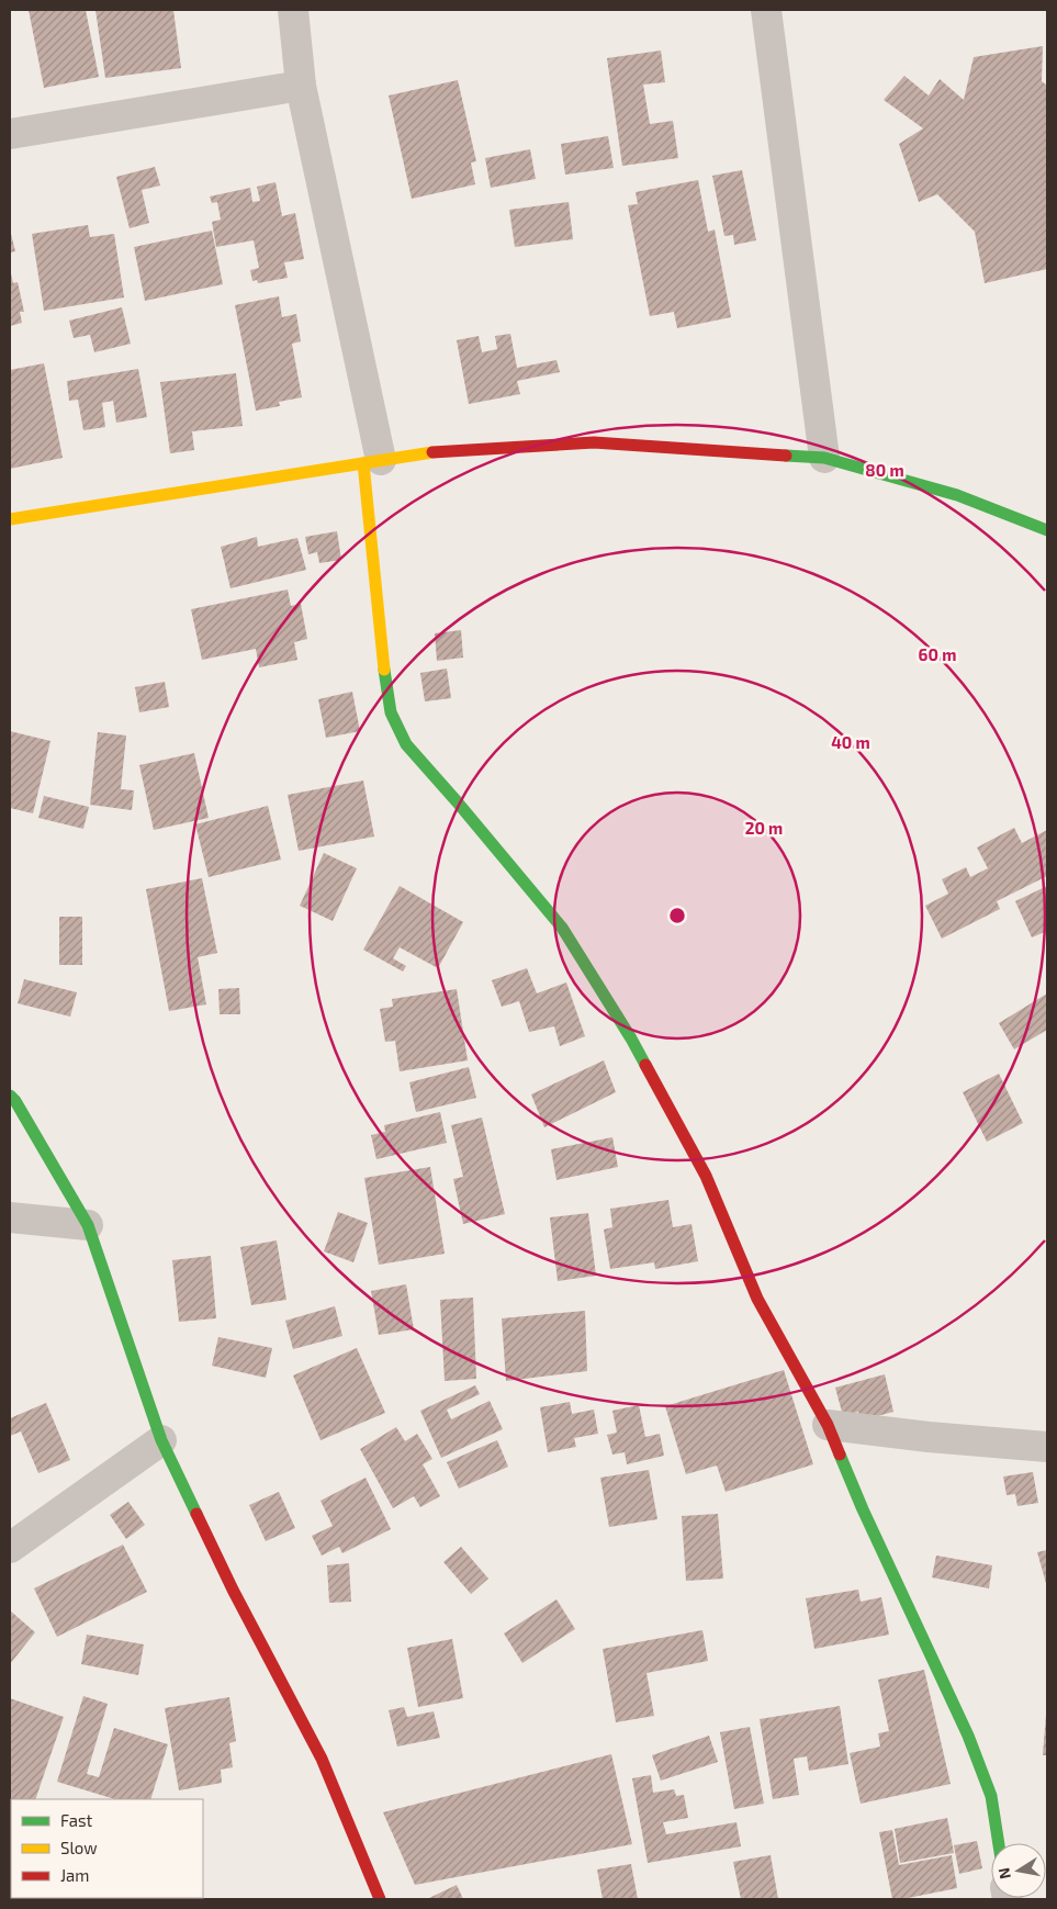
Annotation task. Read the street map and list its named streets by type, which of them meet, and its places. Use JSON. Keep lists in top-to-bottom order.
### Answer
{
  "legend": ["Fast", "Slow", "Jam"],
  "north": "left",
  "rings": [
    "80 m",
    "60 m",
    "40 m",
    "20 m"
  ]
}
